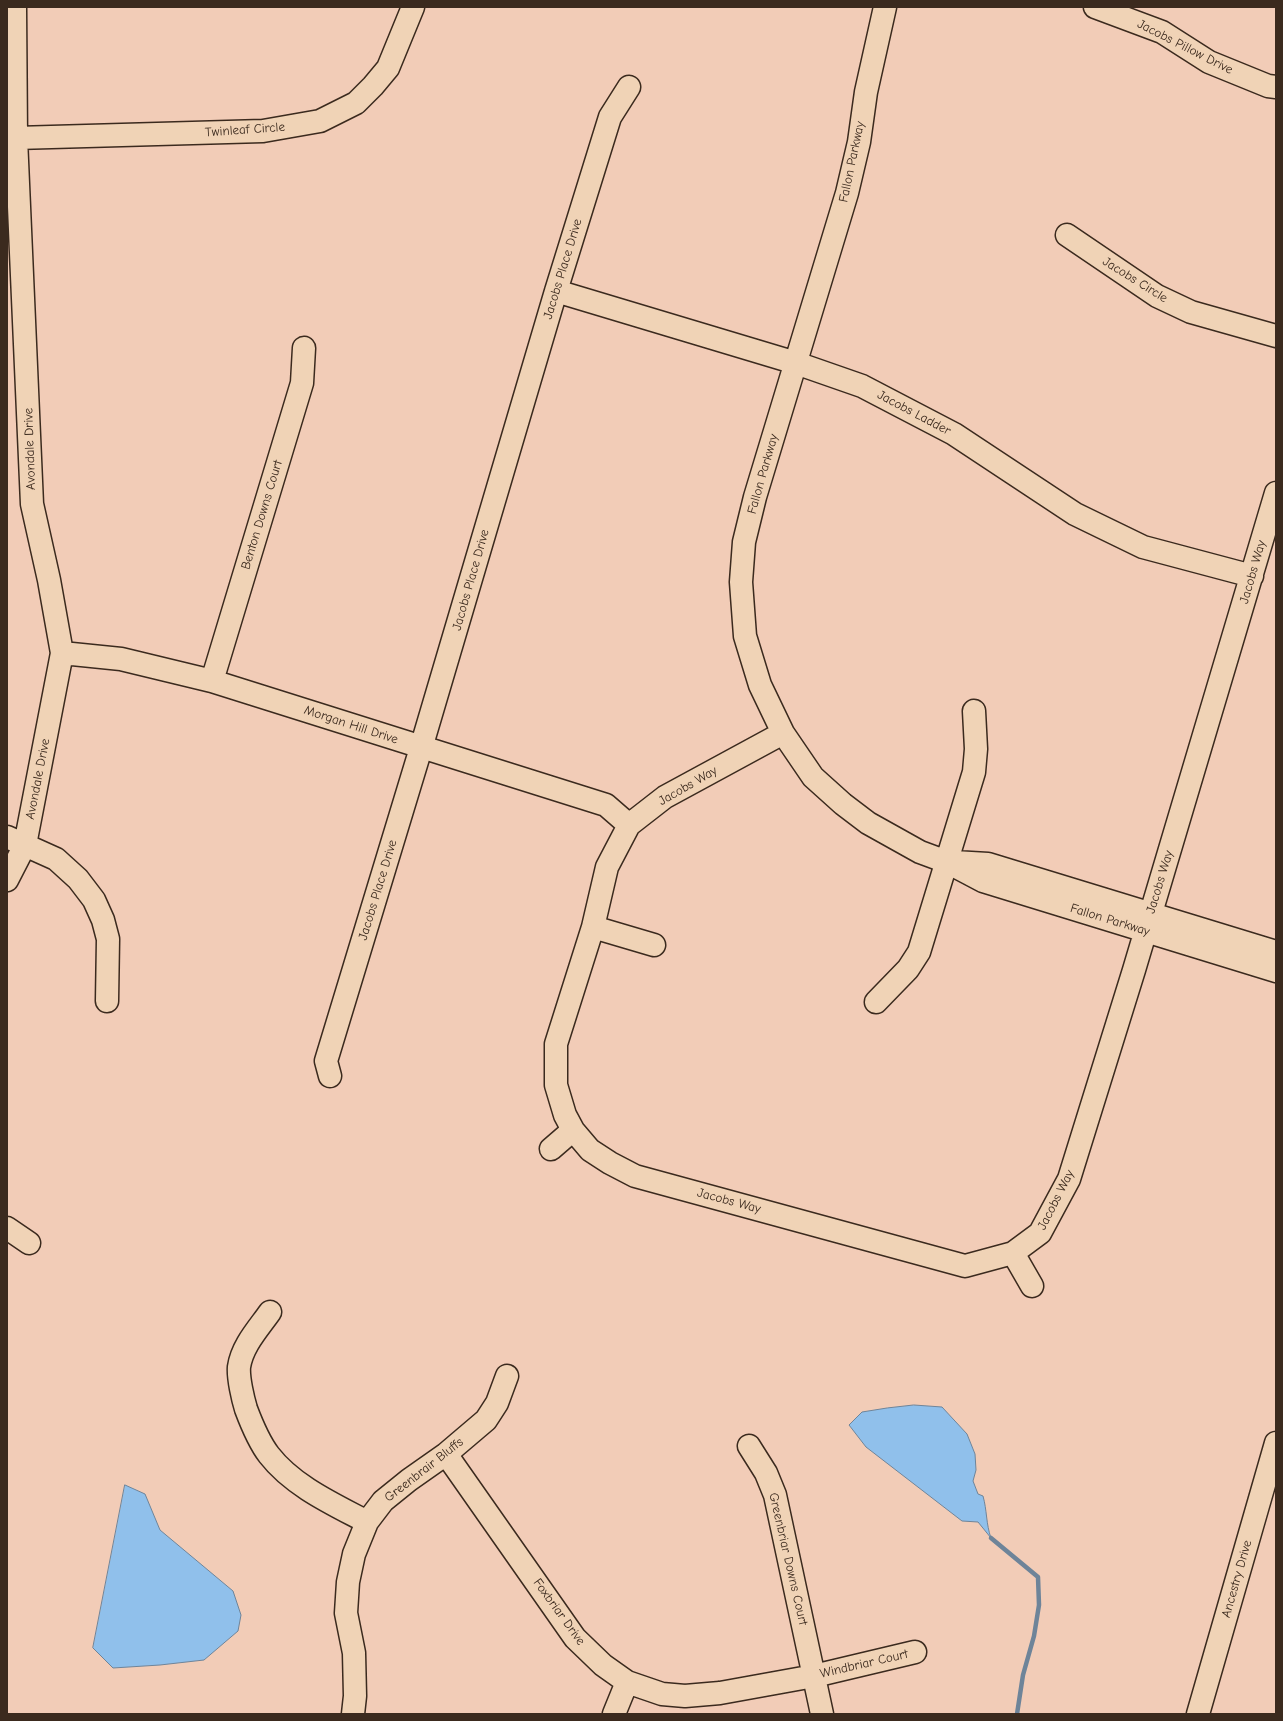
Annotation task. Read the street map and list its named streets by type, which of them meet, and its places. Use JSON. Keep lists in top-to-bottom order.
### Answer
{
  "streets": {
    "street": [
      "Jacobs Pillow Drive",
      "Twinleaf Circle",
      "Fallon Parkway",
      "Jacobs Place Drive",
      "Jacobs Circle",
      "Jacobs Ladder",
      "Avondale Drive",
      "Benton Downs Court",
      "Jacobs Way",
      "Morgan Hill Drive",
      "Greenbrair Bluffs",
      "Greenbriar Downs Court",
      "Ancestry Drive",
      "Foxbriar Drive",
      "Windbriar Court"
    ]
  },
  "crossings": [
    ["Twinleaf Circle", "Avondale Drive"],
    ["Fallon Parkway", "Jacobs Ladder"],
    ["Fallon Parkway", "Jacobs Way"],
    ["Jacobs Place Drive", "Jacobs Ladder"],
    ["Jacobs Place Drive", "Morgan Hill Drive"],
    ["Jacobs Ladder", "Jacobs Way"],
    ["Avondale Drive", "Morgan Hill Drive"],
    ["Benton Downs Court", "Morgan Hill Drive"],
    ["Jacobs Way", "Morgan Hill Drive"],
    ["Greenbrair Bluffs", "Foxbriar Drive"],
    ["Greenbriar Downs Court", "Foxbriar Drive"],
    ["Greenbriar Downs Court", "Windbriar Court"],
    ["Foxbriar Drive", "Windbriar Court"]
  ]
}
